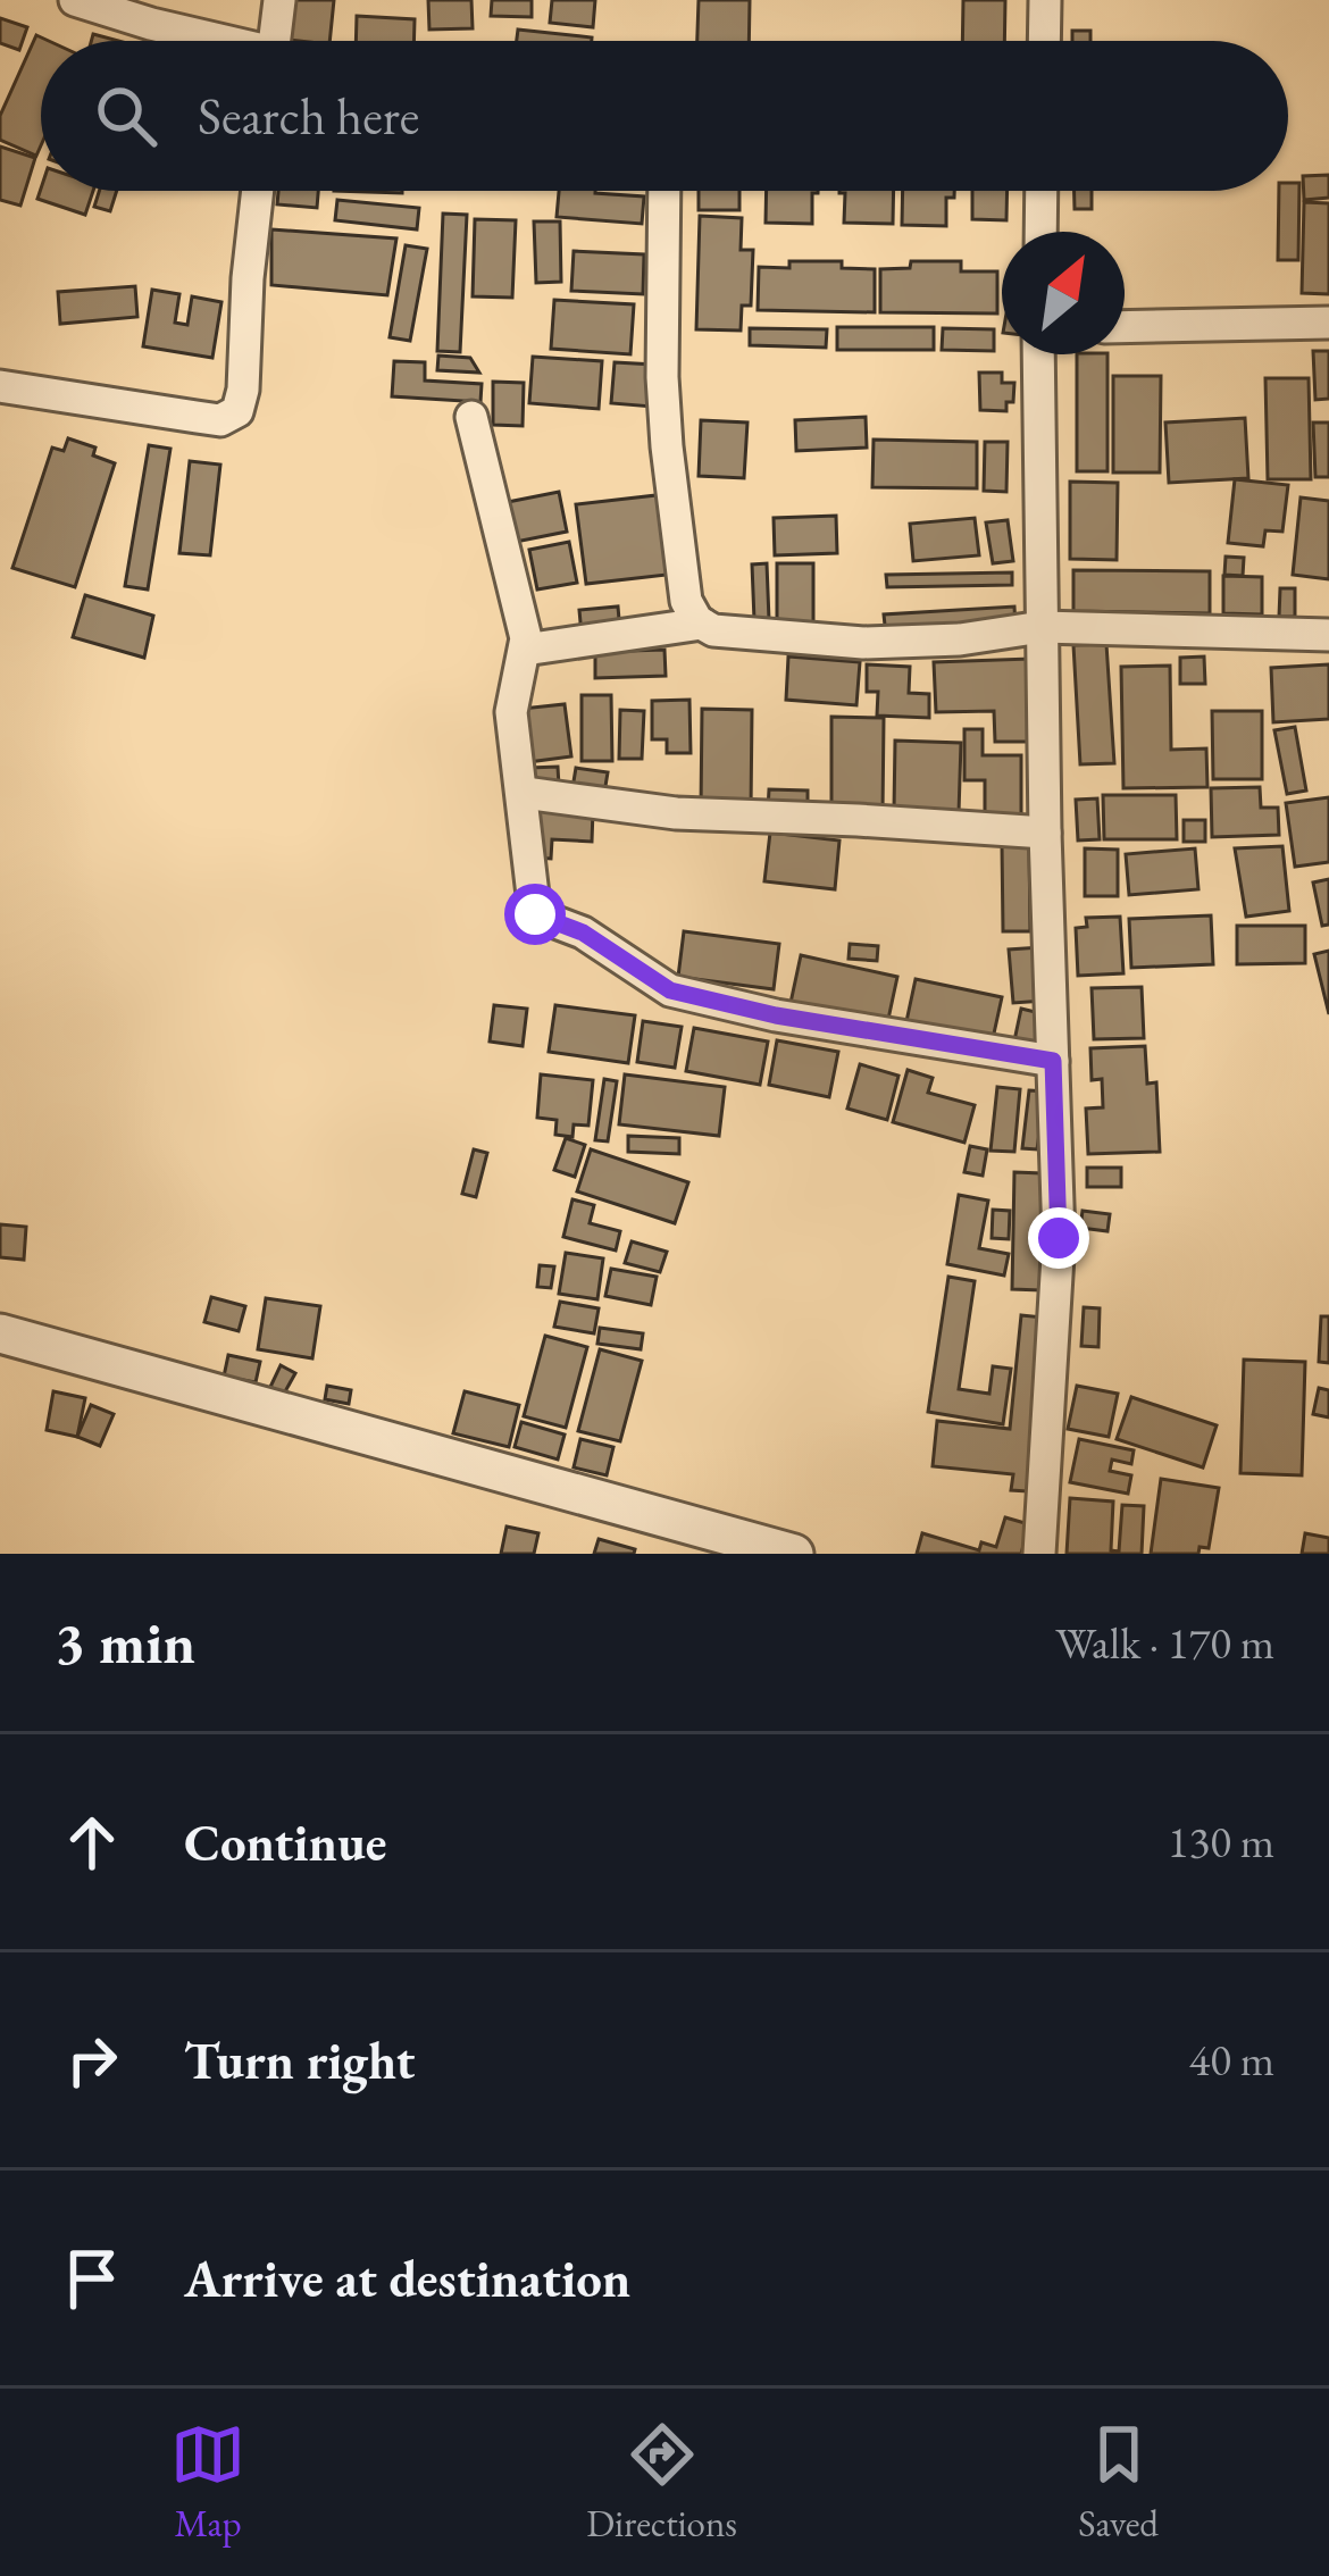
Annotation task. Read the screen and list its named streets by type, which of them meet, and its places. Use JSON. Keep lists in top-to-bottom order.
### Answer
{
  "north": "top right",
  "page": {
    "search": "Search here",
    "heading": ["3 min", "Walk · 170 m"],
    "list": [
      ["Continue", "130 m"],
      ["Turn right", "40 m"],
      "Arrive at destination"
    ],
    "nav": ["Map", "Directions", "Saved"]
  }
}
